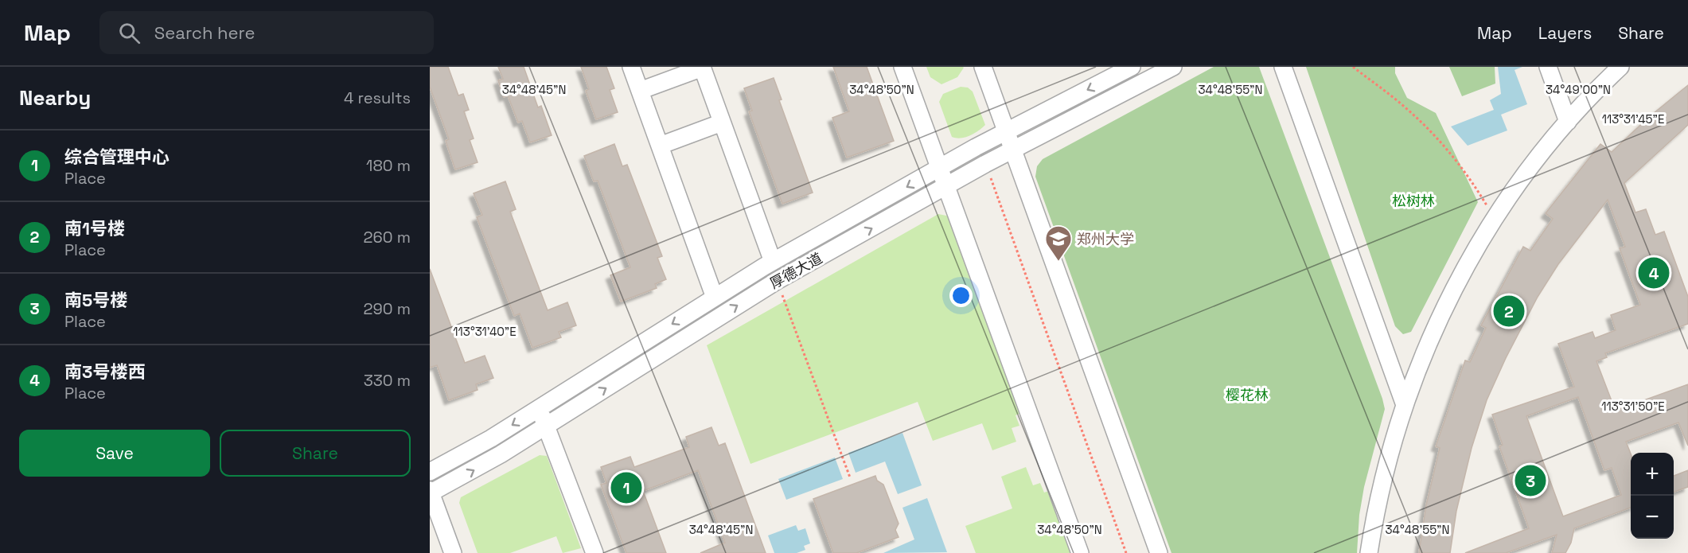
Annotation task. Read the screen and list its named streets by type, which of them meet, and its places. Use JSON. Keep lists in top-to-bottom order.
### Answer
{
  "streets": {
    "lane": ["厚德大道"]
  },
  "parks": ["松树林", "樱花林"],
  "places": {
    "school or university": ["郑州大学"]
  },
  "page": {
    "header": "Map",
    "search": "Search here",
    "nav": ["Map", "Layers", "Share"],
    "heading": ["Nearby", "4 results"],
    "list": [
      {
        "mark": "1",
        "name": "综合管理中心",
        "note": "Place",
        "value": "180 m"
      },
      {
        "mark": "2",
        "name": "南1号楼",
        "note": "Place",
        "value": "260 m"
      },
      {
        "mark": "3",
        "name": "南5号楼",
        "note": "Place",
        "value": "290 m"
      },
      {
        "mark": "4",
        "name": "南3号楼西",
        "note": "Place",
        "value": "330 m"
      }
    ],
    "pins": [
      "4",
      "2",
      "3",
      "1"
    ],
    "buttons": ["Save", "Share"],
    "map_buttons": ["+", "−"]
  },
  "coordinates": [
    "34°48'45\"N",
    "34°48'50\"N",
    "34°48'55\"N",
    "34°49'00\"N",
    "113°31'45\"E",
    "113°31'40\"E",
    "113°31'50\"E"
  ]
}
